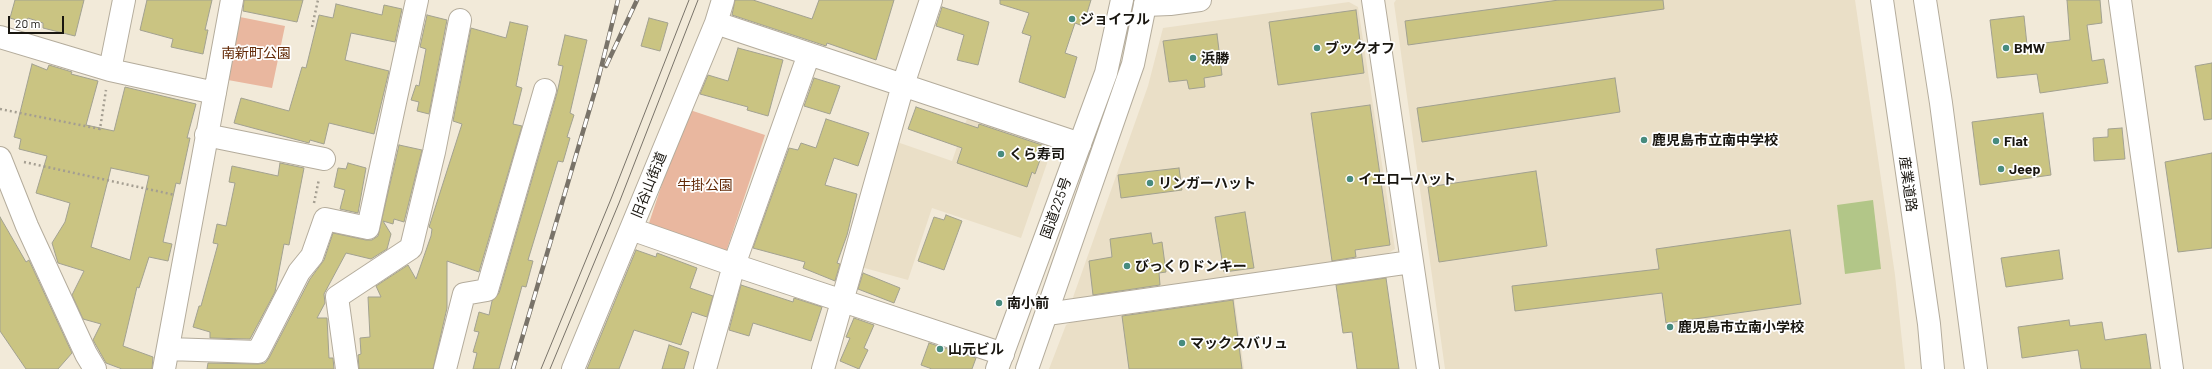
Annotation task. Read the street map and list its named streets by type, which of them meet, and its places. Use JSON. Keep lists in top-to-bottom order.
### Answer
{
  "streets": {
    "main road": ["産業道路", "旧谷山街道", "国道225号"]
  },
  "parks": ["南新町公園", "牛掛公園"],
  "places": [
    "ジョイフル",
    "ブックオフ",
    "BMW",
    "浜勝",
    "鹿児島市立南中学校",
    "Fiat",
    "くら寿司",
    "Jeep",
    "イエローハット",
    "リンガーハット",
    "びっくりドンキー",
    "南小前",
    "鹿児島市立南小学校",
    "マックスバリュ",
    "山元ビル"
  ],
  "scale_bar": "20 m"
}
